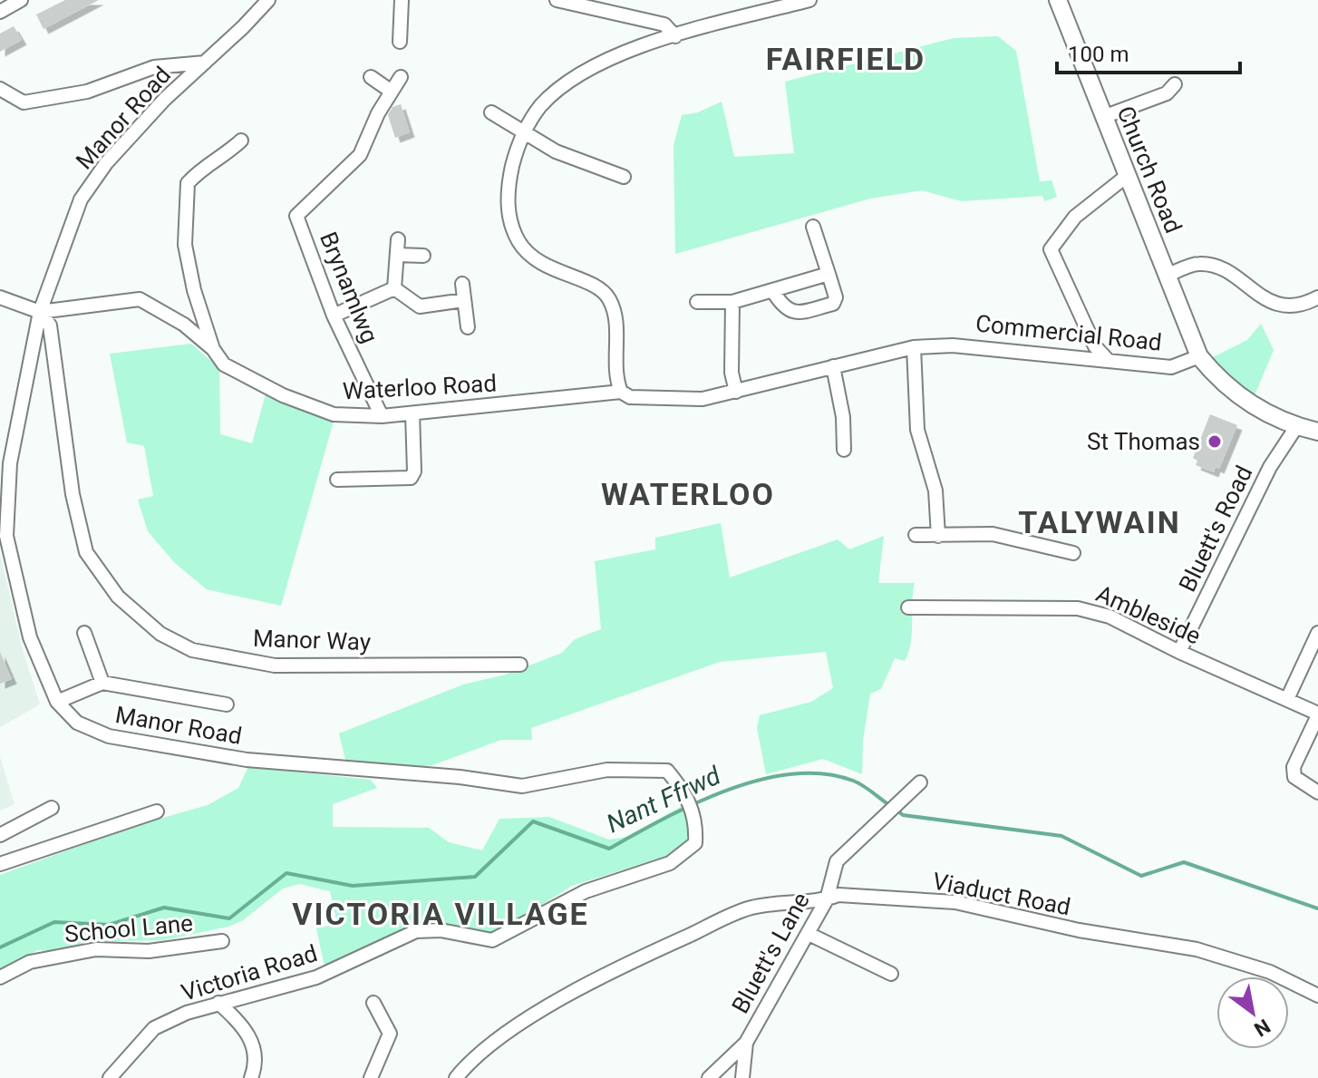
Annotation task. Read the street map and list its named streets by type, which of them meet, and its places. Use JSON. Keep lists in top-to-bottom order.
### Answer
{
  "streets": {
    "main road": ["Church Road"],
    "street": [
      "Manor Road",
      "Brynamlwg",
      "Commercial Road",
      "Waterloo Road",
      "Bluett's Road",
      "Ambleside",
      "Manor Way",
      "Viaduct Road",
      "School Lane",
      "Bluett's Lane",
      "Victoria Road"
    ]
  },
  "crossings": [
    ["Manor Road", "Waterloo Road"],
    ["Manor Road", "Manor Way"],
    ["Manor Road", "Victoria Road"],
    ["Church Road", "Commercial Road"],
    ["Brynamlwg", "Waterloo Road"],
    ["Commercial Road", "Waterloo Road"],
    ["Waterloo Road", "Manor Way"],
    ["Bluett's Road", "Ambleside"],
    ["Viaduct Road", "Bluett's Lane"]
  ],
  "districts": [
    "FAIRFIELD",
    "WATERLOO",
    "TALYWAIN",
    "VICTORIA VILLAGE"
  ],
  "water": ["Nant Ffrwd"],
  "places": ["St Thomas"],
  "scale_bar": "100 m",
  "north": "bottom right"
}
